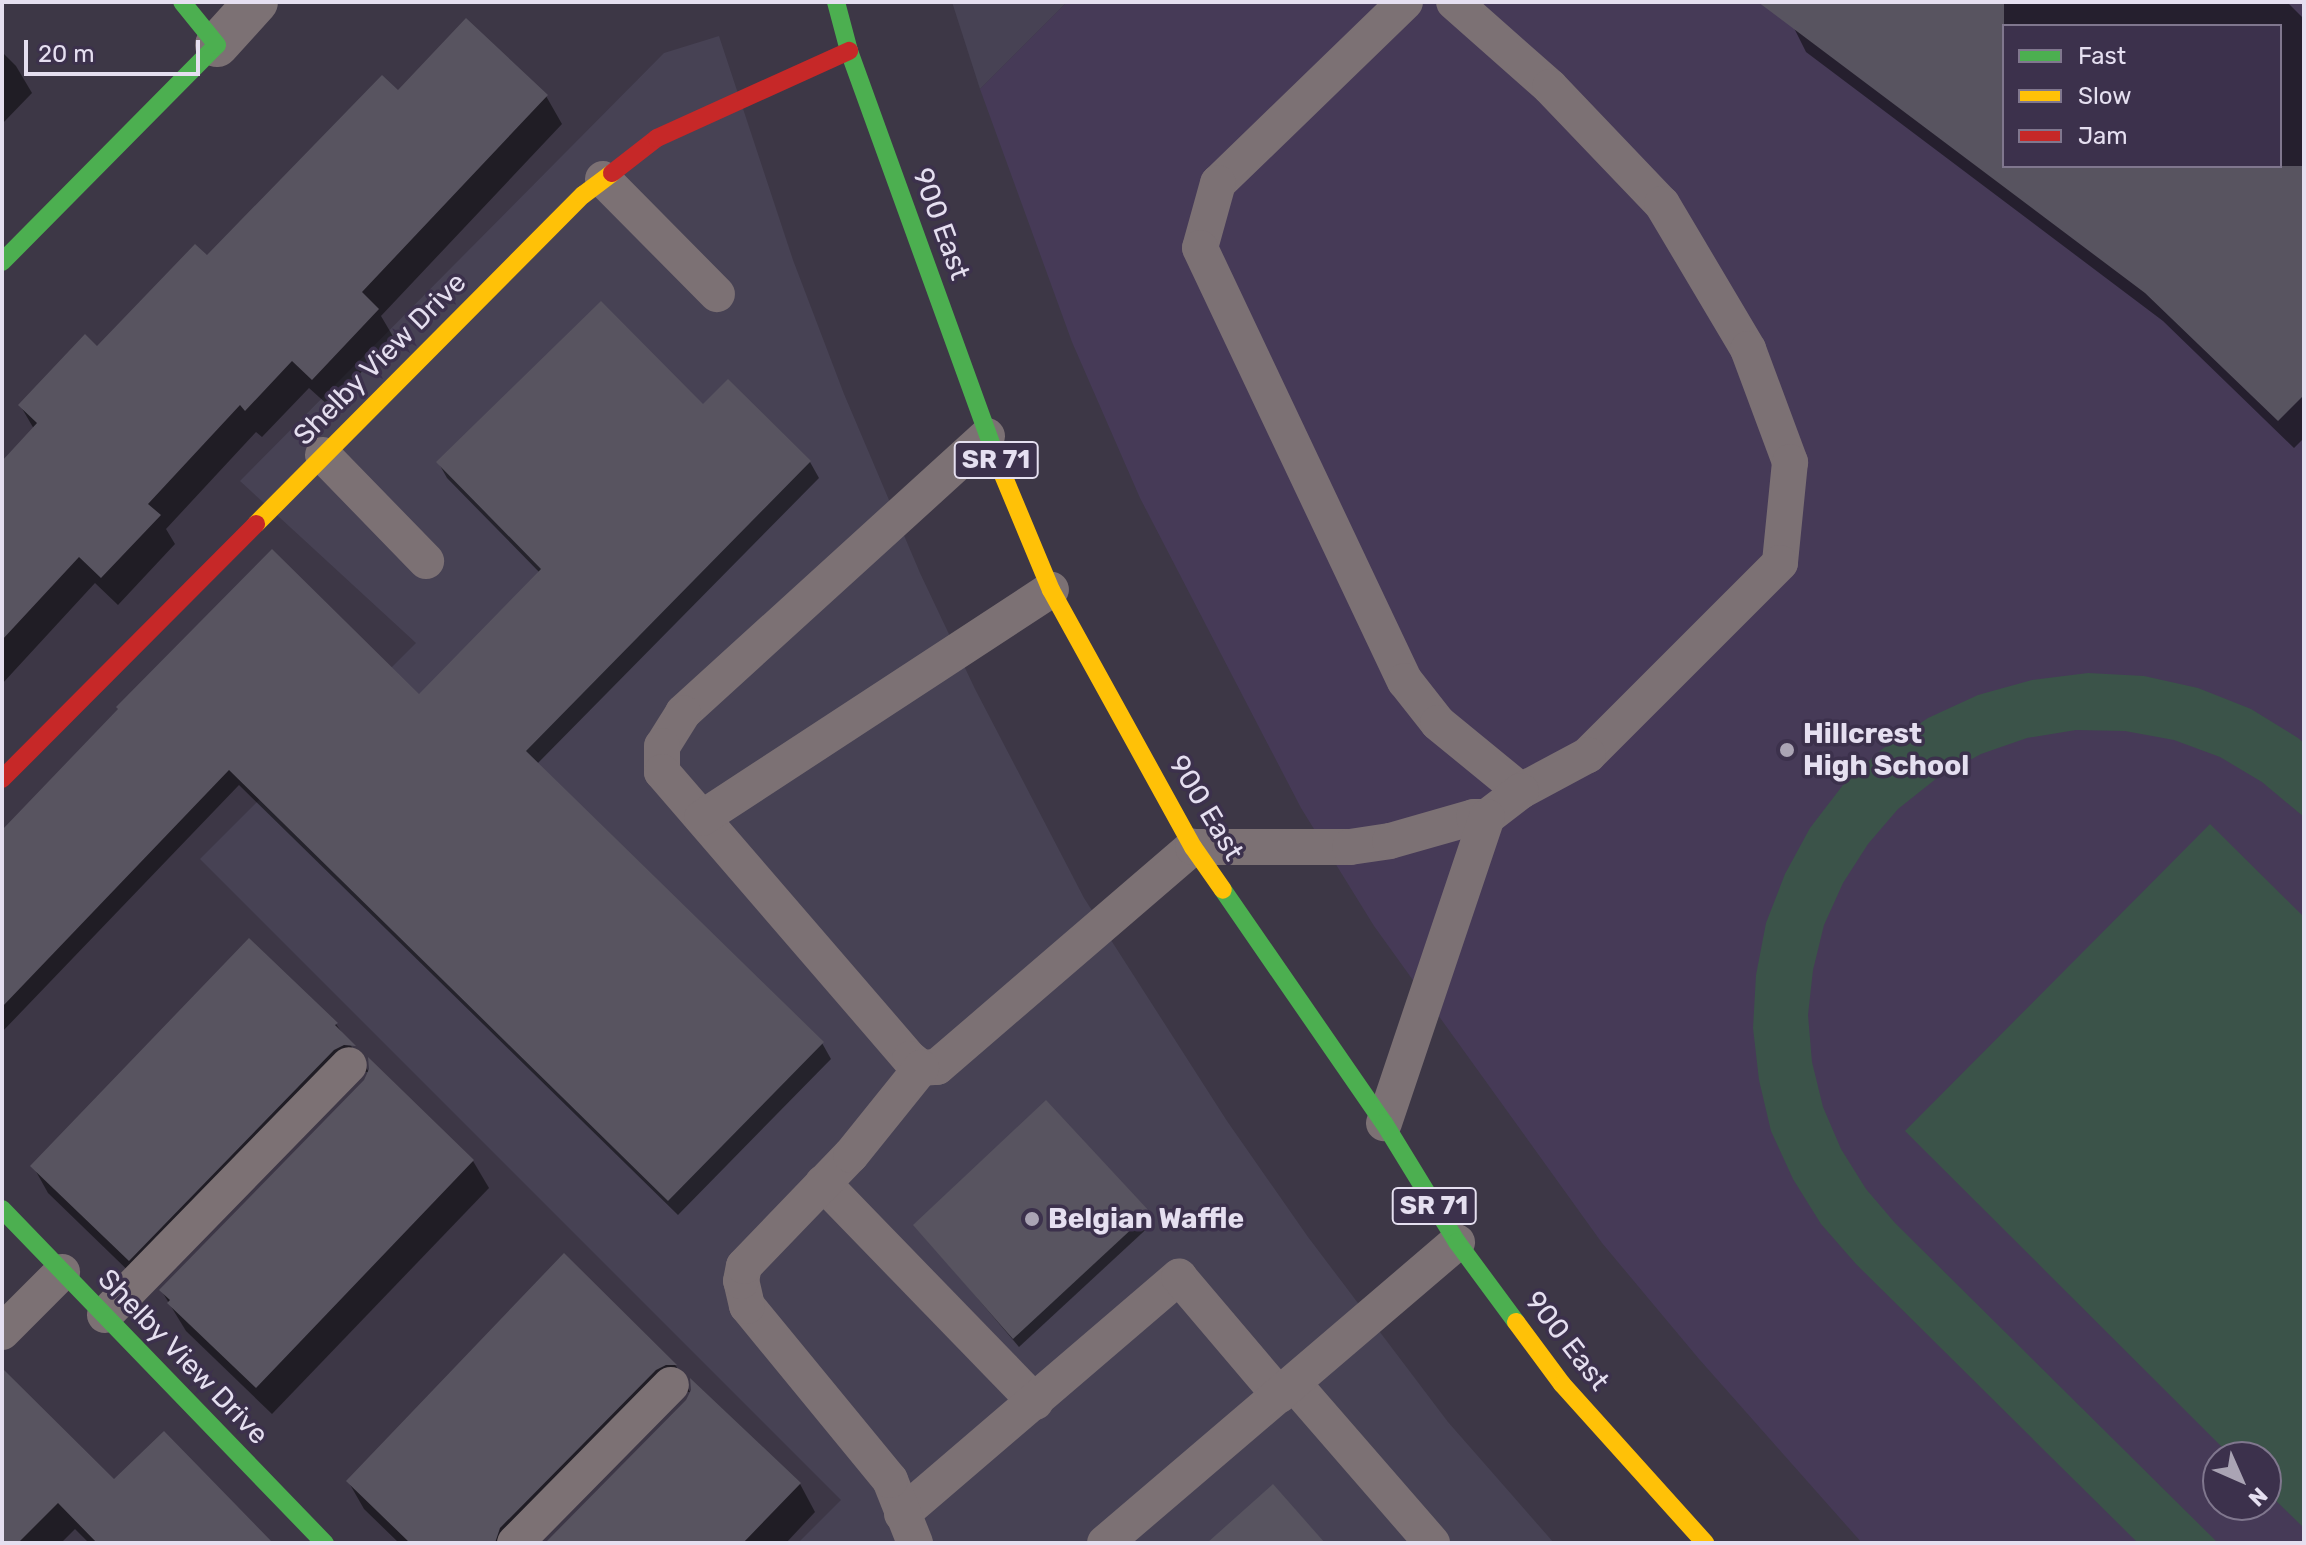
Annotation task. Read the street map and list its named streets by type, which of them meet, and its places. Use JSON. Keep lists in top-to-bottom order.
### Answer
{
  "streets": {
    "street": ["900 East", "Shelby View Drive", "SR 71"]
  },
  "crossings": [
    ["900 East", "Shelby View Drive"]
  ],
  "places": ["Hillcrest High School", "Belgian Waffle"],
  "legend": ["Fast", "Slow", "Jam"],
  "scale_bar": "20 m",
  "north": "bottom right"
}
